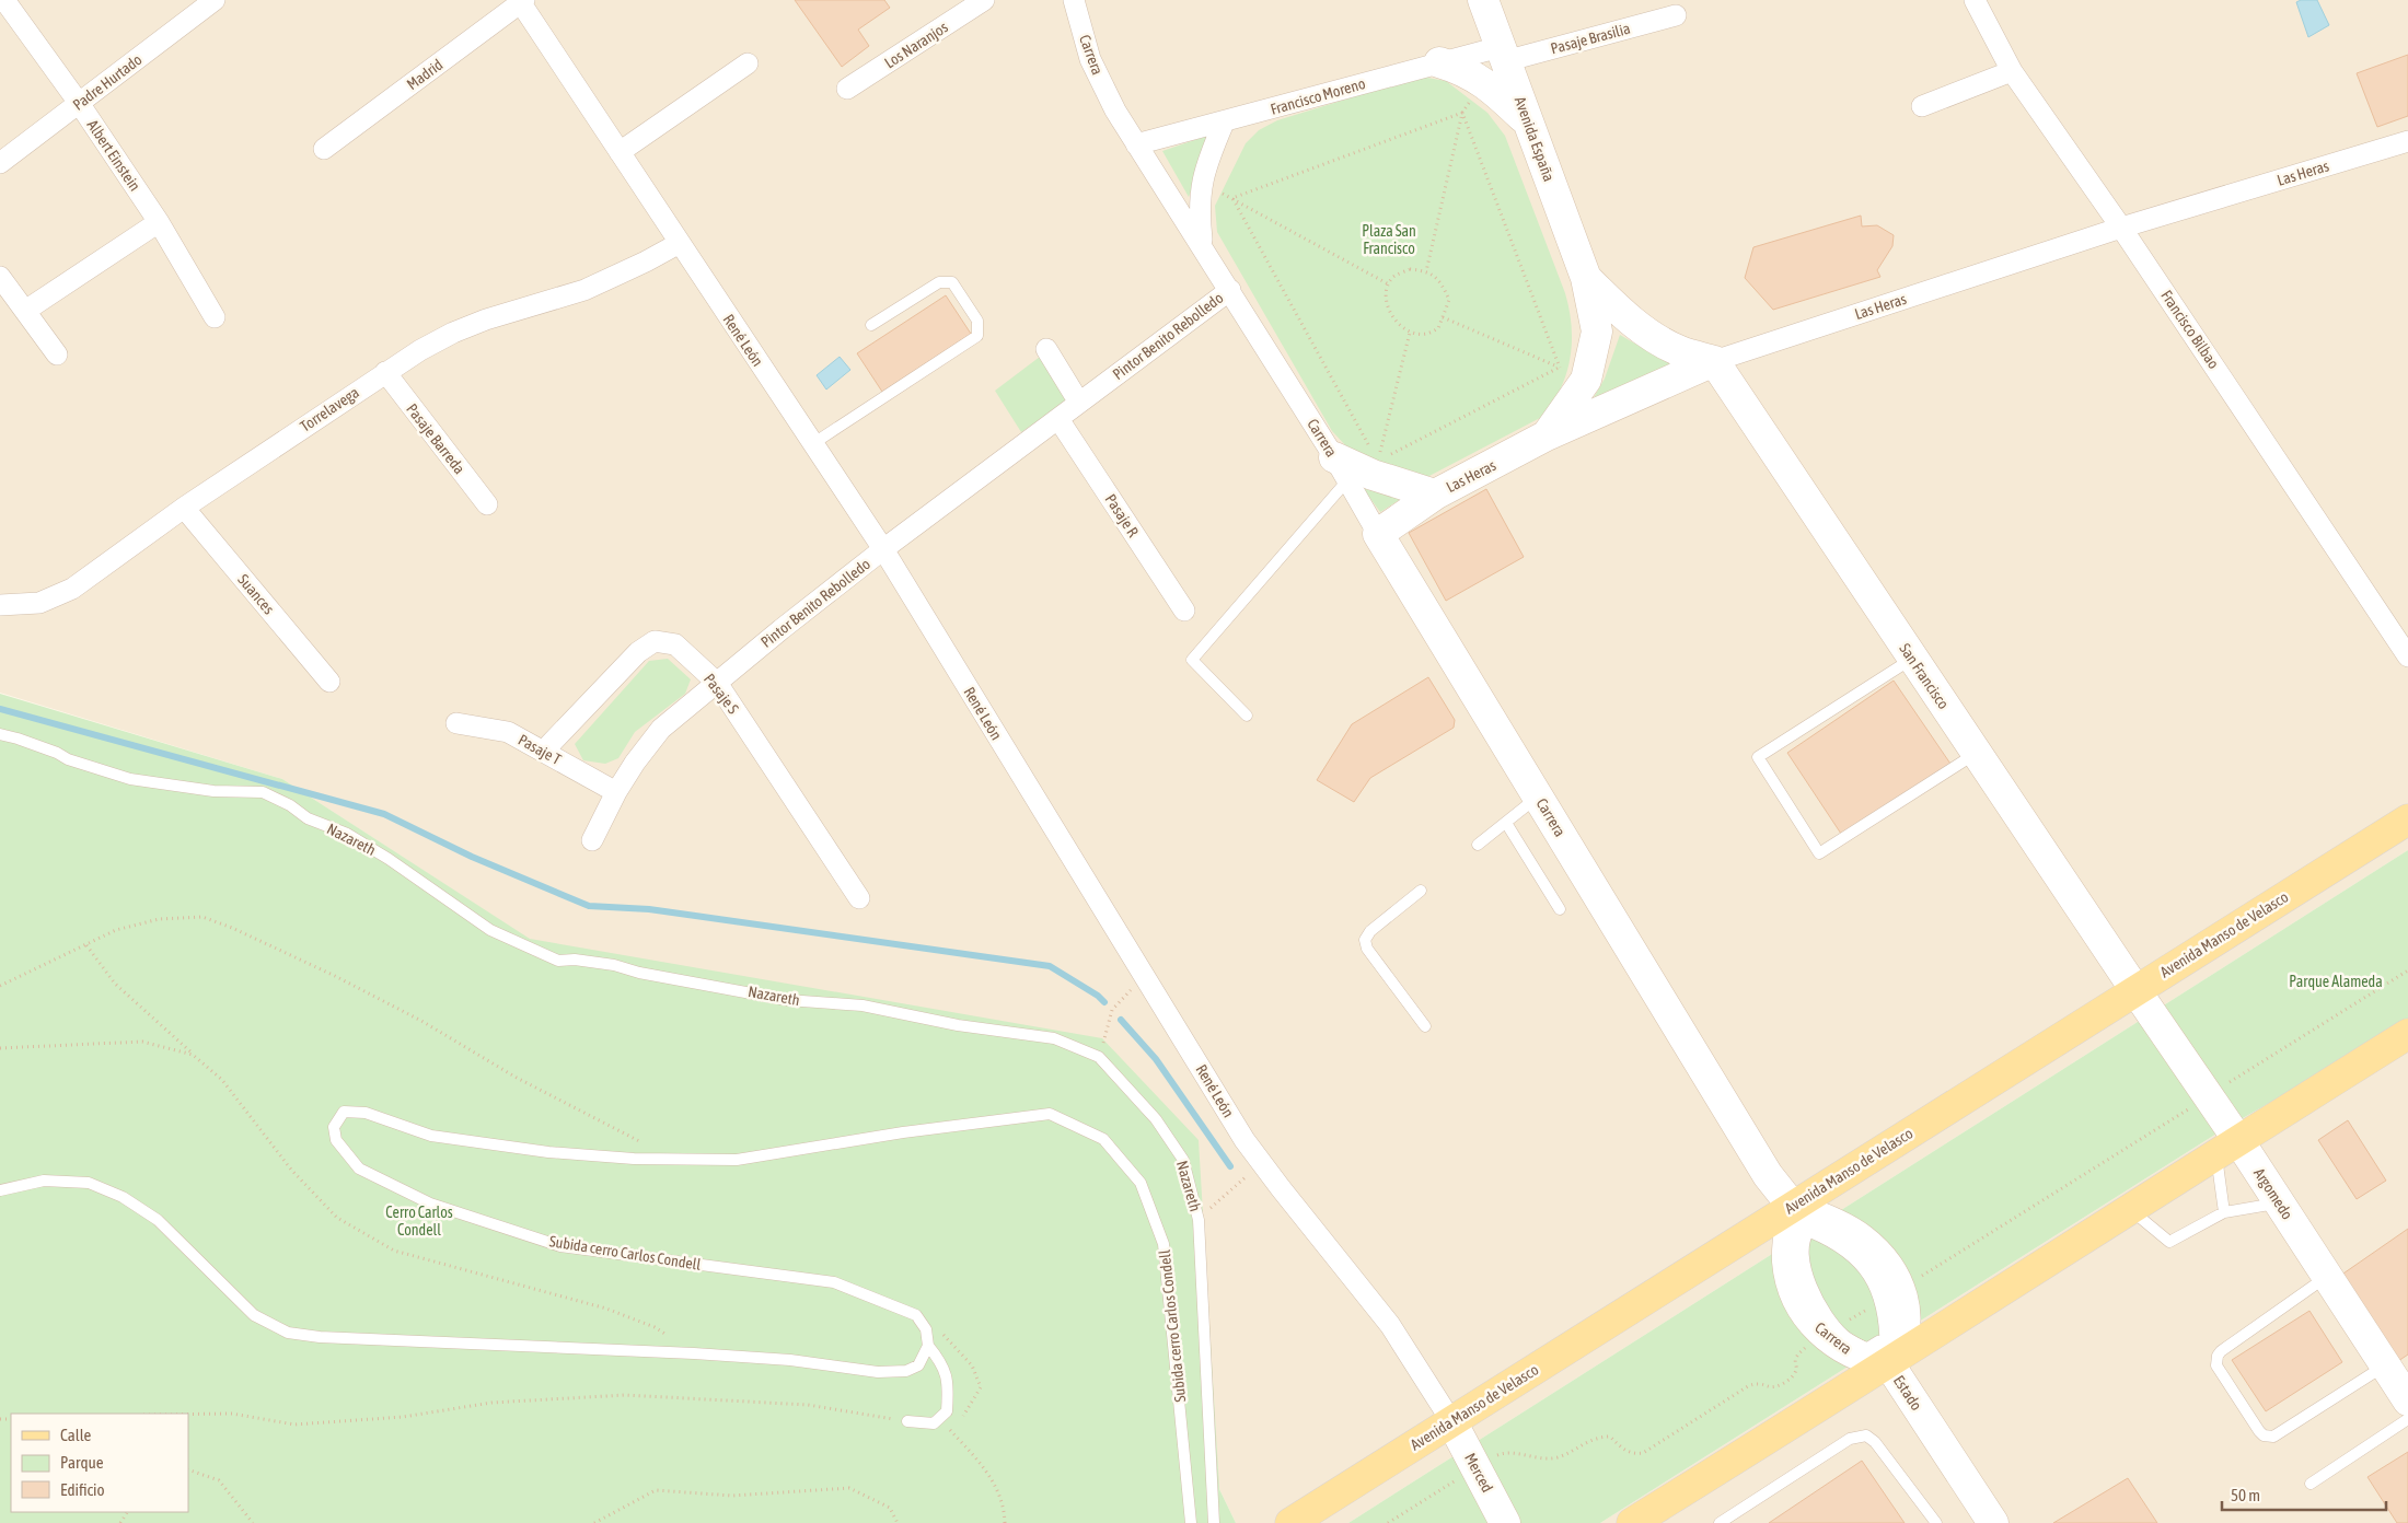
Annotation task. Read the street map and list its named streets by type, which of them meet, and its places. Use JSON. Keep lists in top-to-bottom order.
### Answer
{
  "streets": {
    "main road": [
      "Carrera",
      "Avenida España",
      "Las Heras",
      "San Francisco",
      "Avenida Manso de Velasco",
      "Argomedo",
      "Estado",
      "Merced"
    ],
    "street": [
      "Pasaje Brasilia",
      "Los Naranjos",
      "Madrid",
      "Padre Hurtado",
      "Francisco Moreno",
      "Albert Einstein",
      "Francisco Bilbao",
      "Pintor Benito Rebolledo",
      "René León",
      "Torrelavega",
      "Pasaje Barreda",
      "Pasaje R",
      "Suances",
      "Pasaje S",
      "Pasaje T"
    ],
    "lane": ["Nazareth", "Subida cerro Carlos Condell"]
  },
  "crossings": [
    ["Pasaje Brasilia", "Francisco Moreno"],
    ["Pasaje Brasilia", "Avenida España"],
    ["Carrera", "Francisco Moreno"],
    ["Carrera", "Las Heras"],
    ["Carrera", "Pintor Benito Rebolledo"],
    ["Carrera", "Avenida Manso de Velasco"],
    ["Carrera", "Estado"],
    ["Madrid", "René León"],
    ["Padre Hurtado", "Albert Einstein"],
    ["Francisco Moreno", "Avenida España"],
    ["Avenida España", "Las Heras"],
    ["Avenida España", "San Francisco"],
    ["Las Heras", "Francisco Bilbao"],
    ["Las Heras", "San Francisco"],
    ["Pintor Benito Rebolledo", "René León"],
    ["Pintor Benito Rebolledo", "Pasaje R"],
    ["Pintor Benito Rebolledo", "Pasaje S"],
    ["Pintor Benito Rebolledo", "Pasaje T"],
    ["René León", "Torrelavega"],
    ["René León", "Avenida Manso de Velasco"],
    ["René León", "Merced"],
    ["Torrelavega", "Pasaje Barreda"],
    ["Torrelavega", "Suances"],
    ["San Francisco", "Avenida Manso de Velasco"],
    ["San Francisco", "Argomedo"],
    ["Pasaje S", "Pasaje T"],
    ["Avenida Manso de Velasco", "Argomedo"],
    ["Avenida Manso de Velasco", "Estado"],
    ["Avenida Manso de Velasco", "Merced"]
  ],
  "parks": ["Plaza San Francisco", "Parque Alameda", "Cerro Carlos Condell"],
  "legend": ["Calle", "Parque", "Edificio"],
  "scale_bar": "50 m"
}
